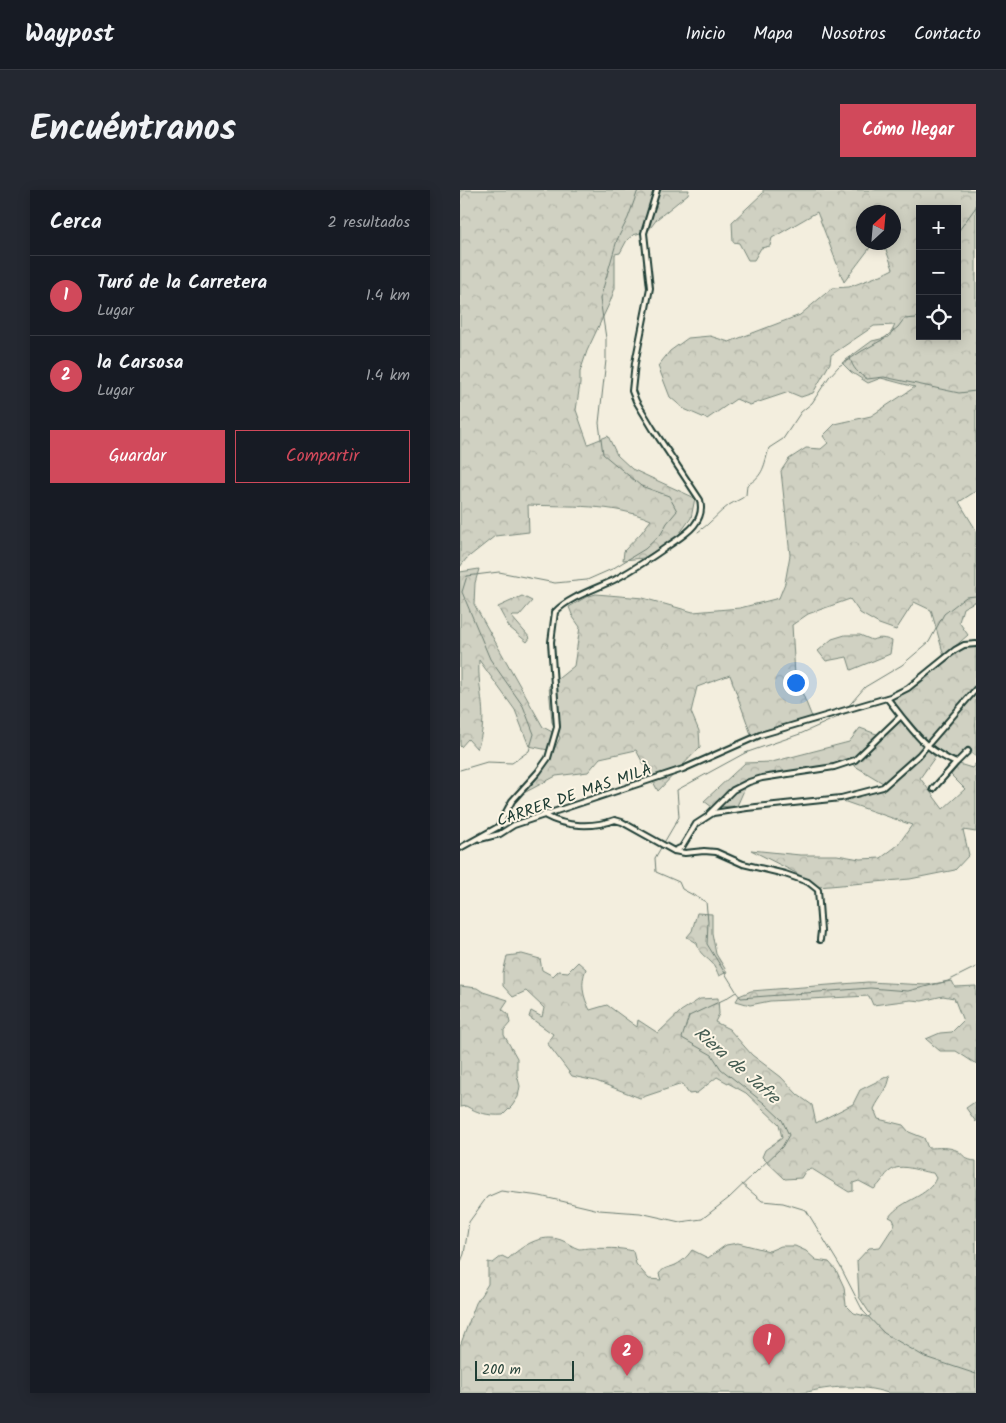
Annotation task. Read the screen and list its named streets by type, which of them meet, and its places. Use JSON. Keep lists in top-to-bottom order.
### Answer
{
  "streets": {
    "street": ["CARRER DE MAS MILÀ"]
  },
  "water": ["Riera de Jafre"],
  "scale_bar": "200 m",
  "north": "top right",
  "page": {
    "header": "Waypost",
    "nav": [
      "Inicio",
      "Mapa",
      "Nosotros",
      "Contacto"
    ],
    "title": "Encuéntranos",
    "buttons": [
      "Cómo llegar",
      ["Guardar", "Compartir"]
    ],
    "heading": ["Cerca", "2 resultados"],
    "map_buttons": ["+", "−"],
    "list": [
      {
        "mark": "1",
        "name": "Turó de la Carretera",
        "note": "Lugar",
        "value": "1.4 km"
      },
      {
        "mark": "2",
        "name": "la Carsosa",
        "note": "Lugar",
        "value": "1.4 km"
      }
    ],
    "pins": ["1", "2"],
    "scale": "200 m"
  }
}
